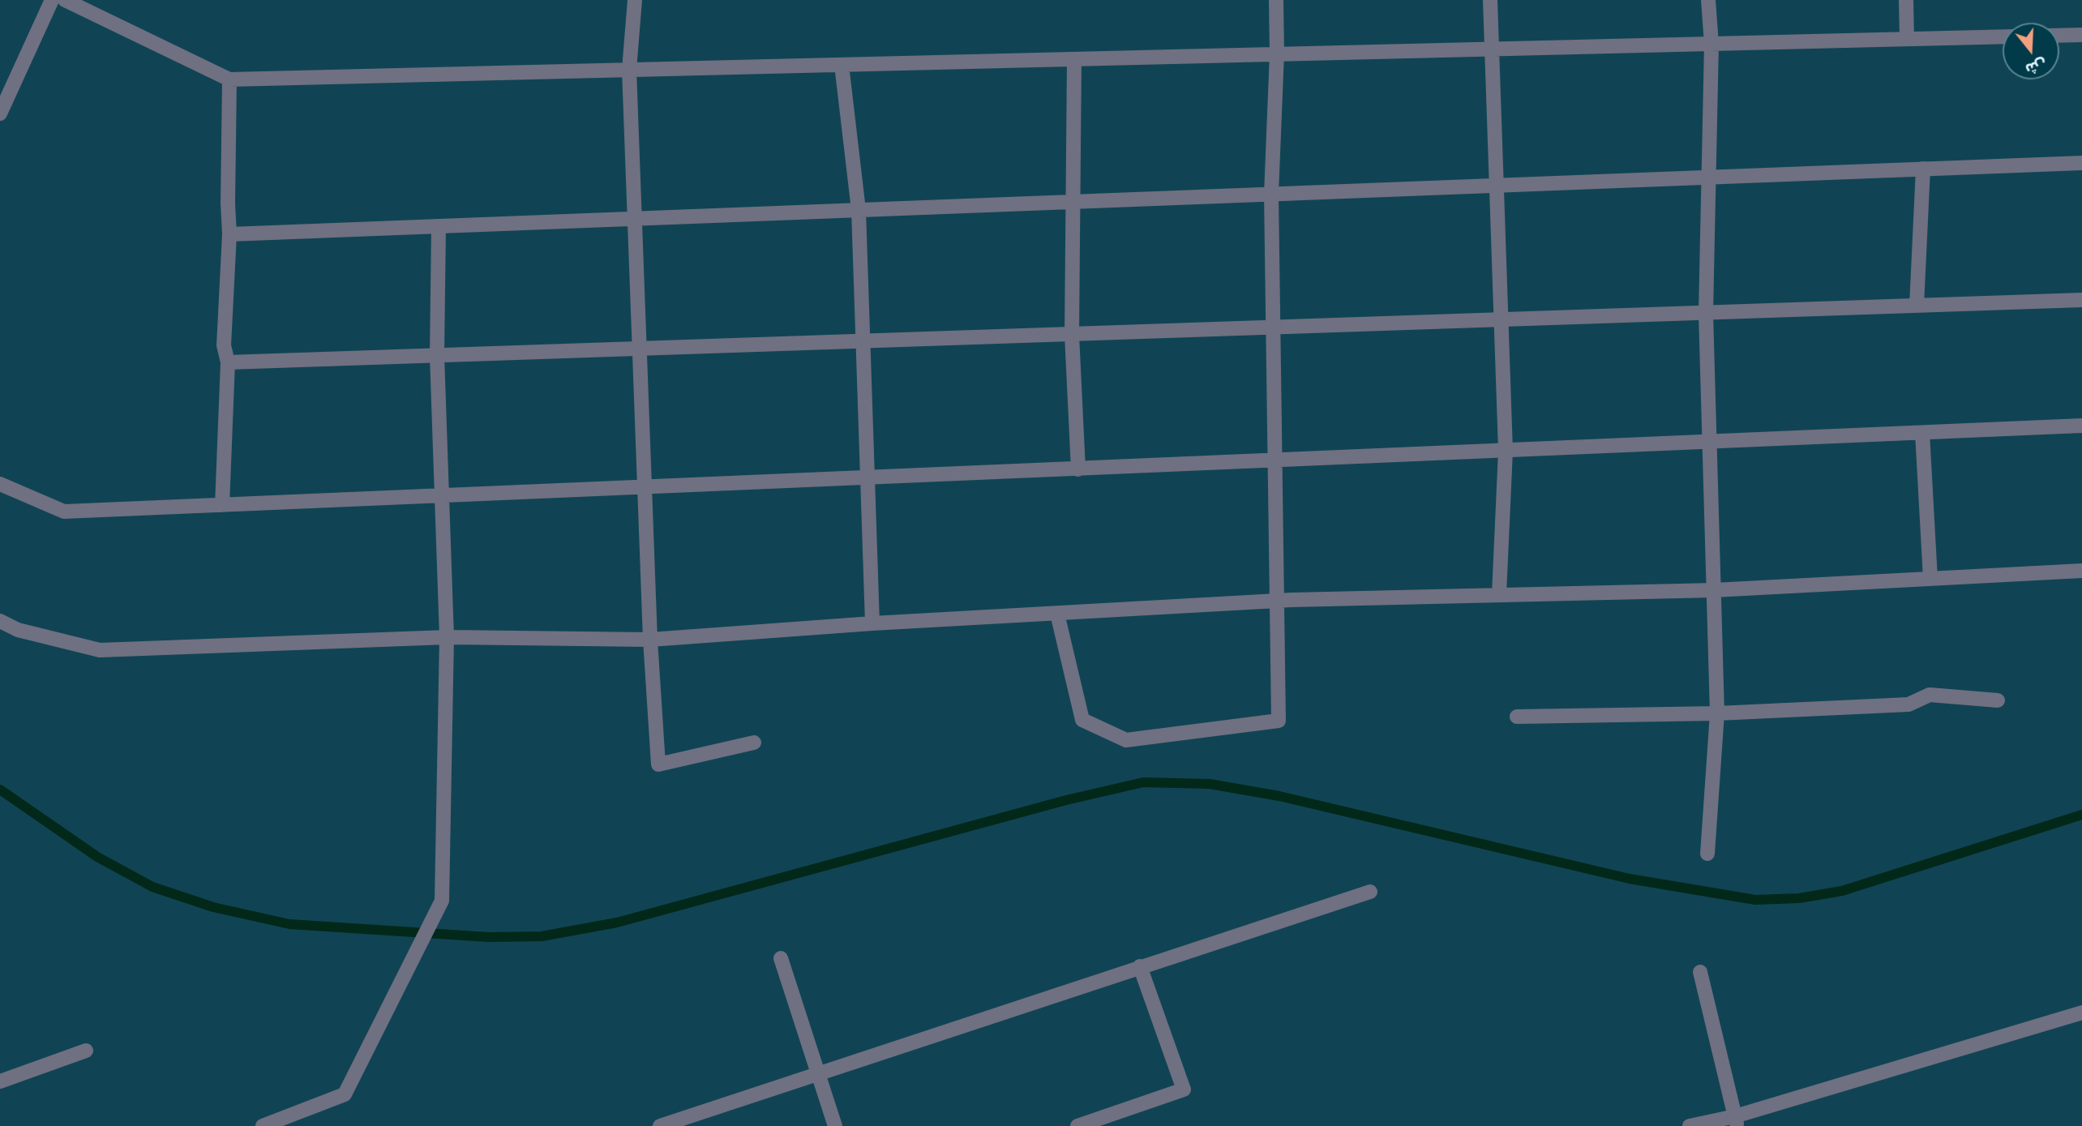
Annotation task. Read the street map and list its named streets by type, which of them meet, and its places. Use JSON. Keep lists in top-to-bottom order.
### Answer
{
  "north": "bottom"
}
